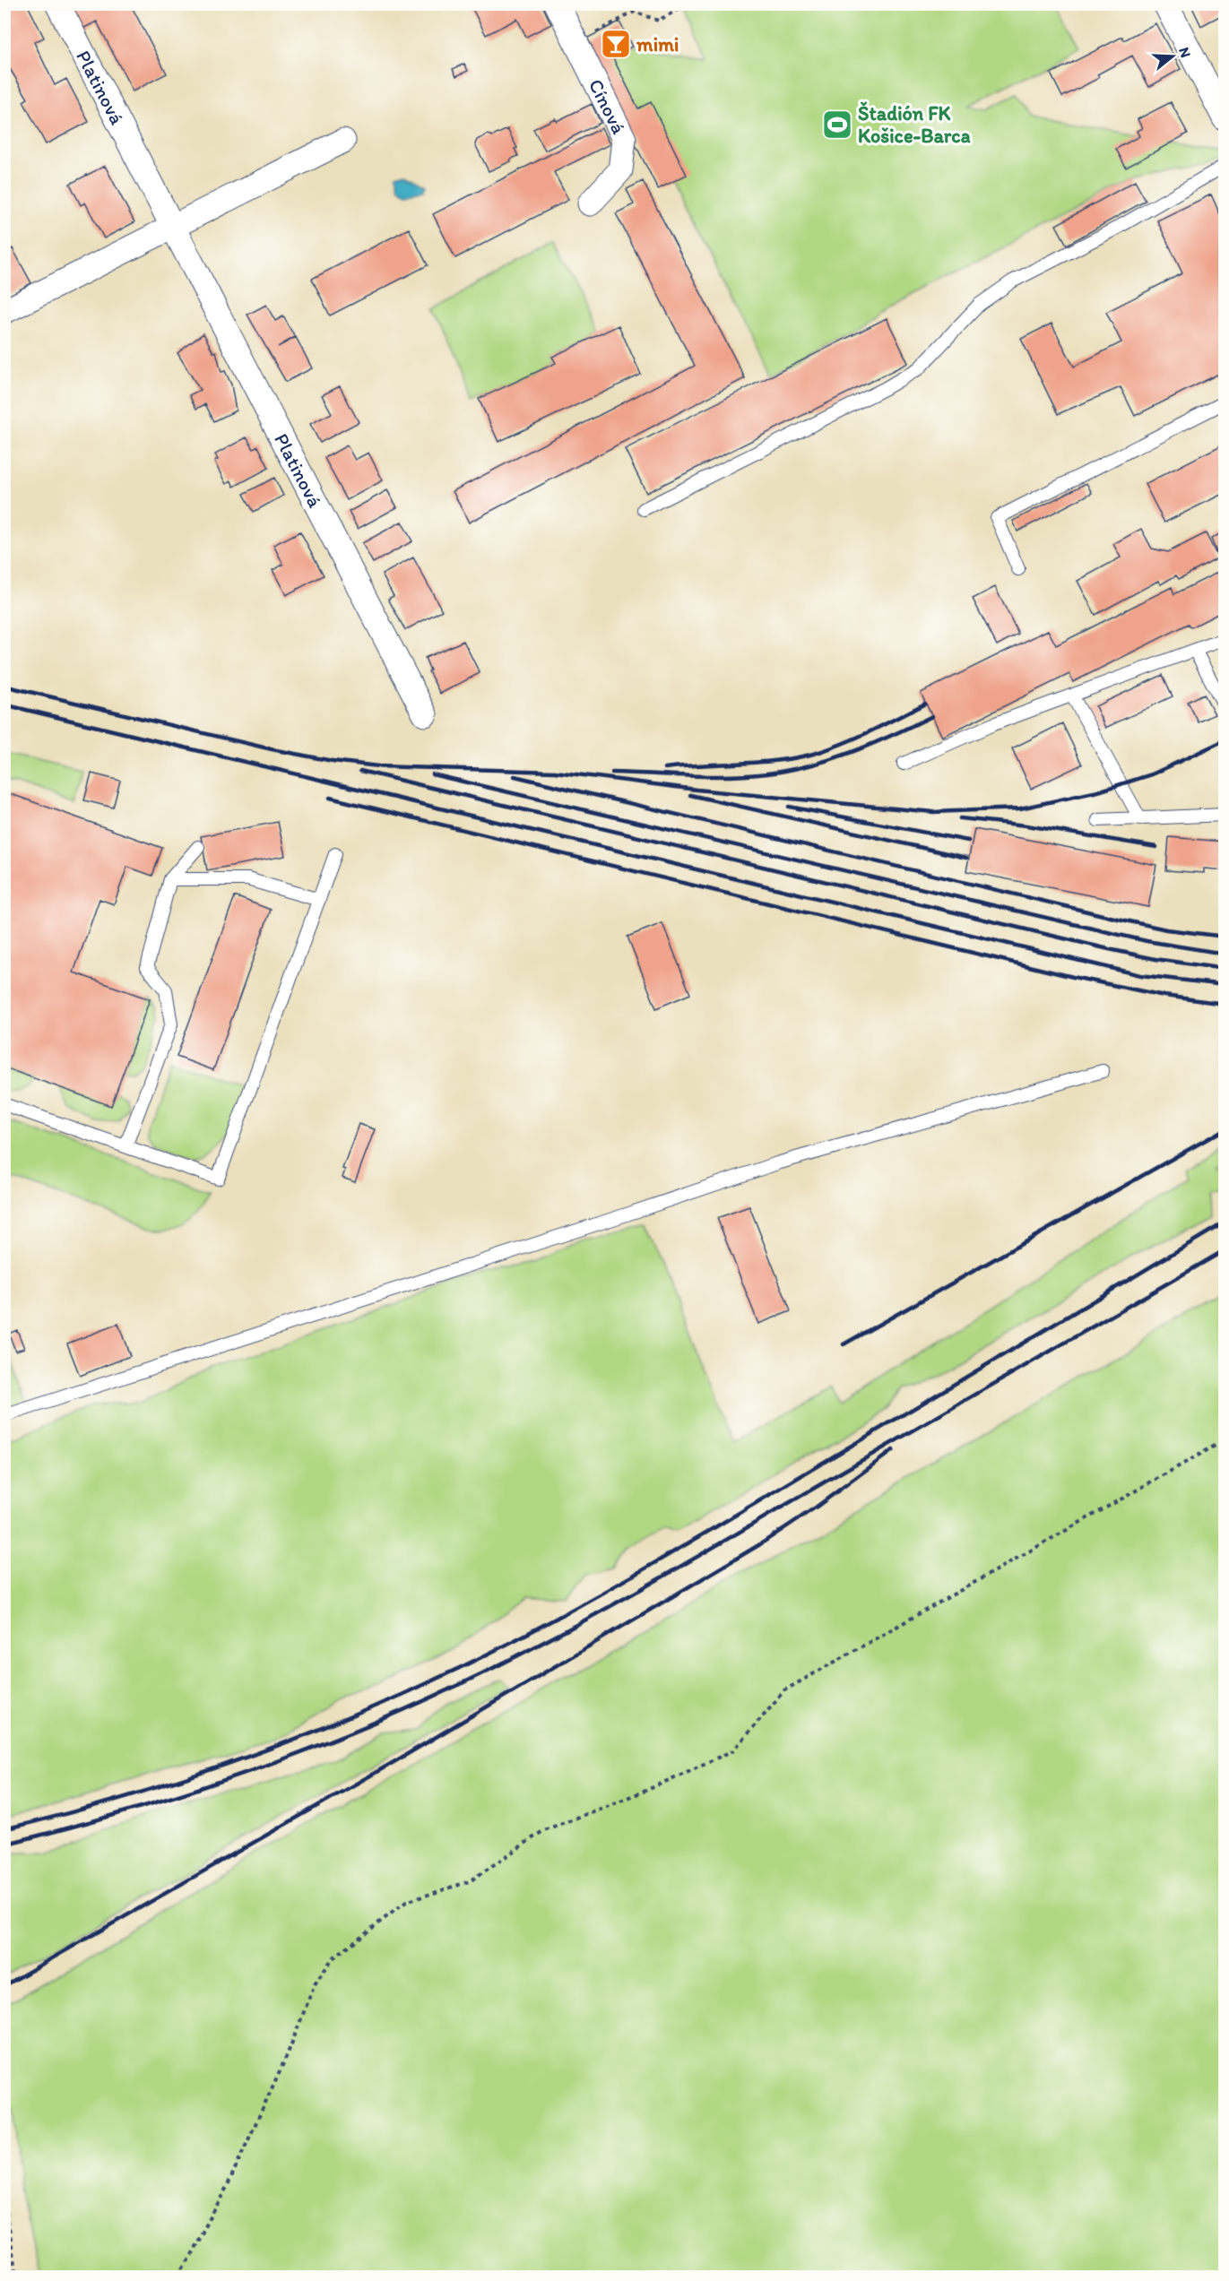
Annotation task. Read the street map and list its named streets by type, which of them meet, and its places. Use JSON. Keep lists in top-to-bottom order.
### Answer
{
  "streets": {
    "street": ["Platinová", "Cínová"]
  },
  "places": {
    "bar": ["mimi"],
    "sports": ["Štadión FK Košice-Barca"]
  },
  "north": "right"
}
